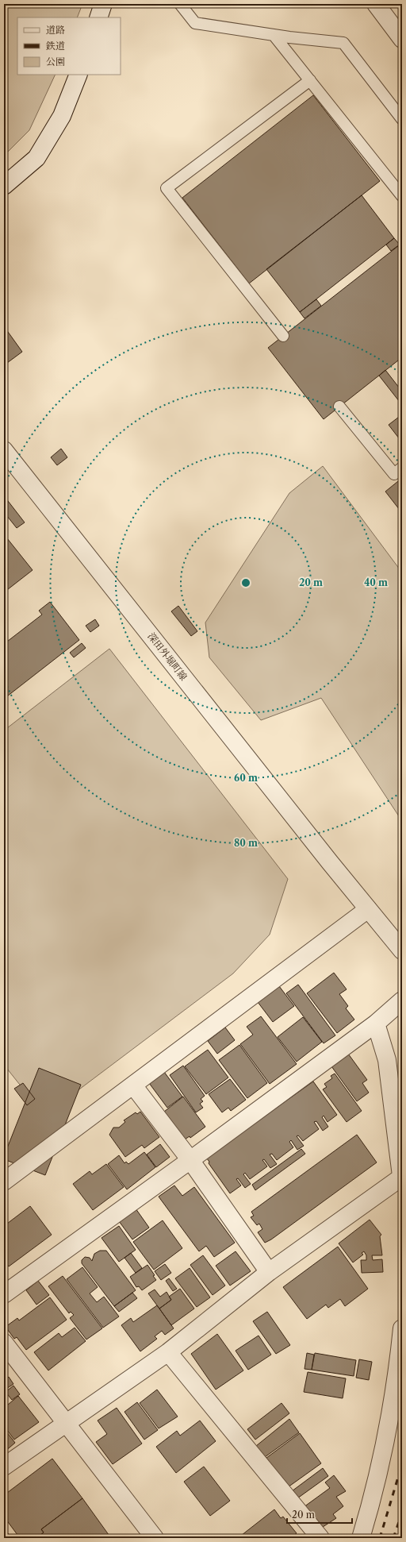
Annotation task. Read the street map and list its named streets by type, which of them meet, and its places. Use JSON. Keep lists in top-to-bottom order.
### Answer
{
  "streets": {
    "street": ["深田外堀町線"]
  },
  "legend": ["道路", "鉄道", "公園"],
  "scale_bar": "20 m",
  "rings": [
    "20 m",
    "40 m",
    "60 m",
    "80 m"
  ]
}
